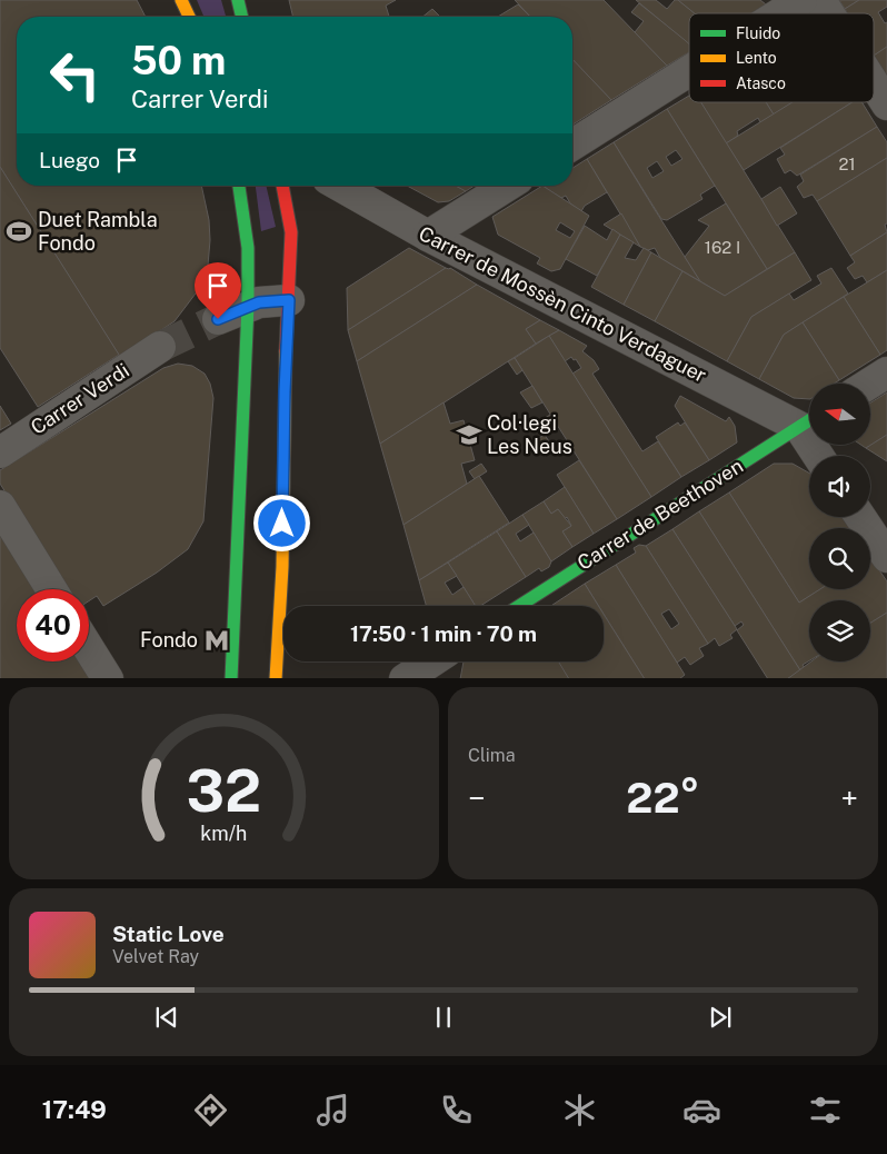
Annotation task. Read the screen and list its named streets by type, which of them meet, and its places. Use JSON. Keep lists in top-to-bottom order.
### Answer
{
  "streets": {
    "street": ["Carrer de Mossèn Cinto Verdaguer", "Carrer Verdi", "Carrer de Beethoven"]
  },
  "crossings": [
    ["Carrer de Mossèn Cinto Verdaguer", "Carrer de Beethoven"]
  ],
  "places": {
    "sports": ["Duet Rambla Fondo"],
    "school or university": ["Col·legi Les Neus"],
    "metro station": ["Fondo"]
  },
  "house_numbers": ["21", "162 I"],
  "legend": ["Fluido", "Lento", "Atasco"],
  "north": "left",
  "page": {
    "turn": ["50 m", "Carrer Verdi"],
    "then": "Luego",
    "limit": "40",
    "trip": "17:50 · 1 min · 70 m",
    "tile": "Clima",
    "heat": ["−", "22°", "+"],
    "song": ["Static Love", "Velvet Ray"],
    "tabs": "17:49",
    "gauge": ["32", "km/h"]
  }
}
